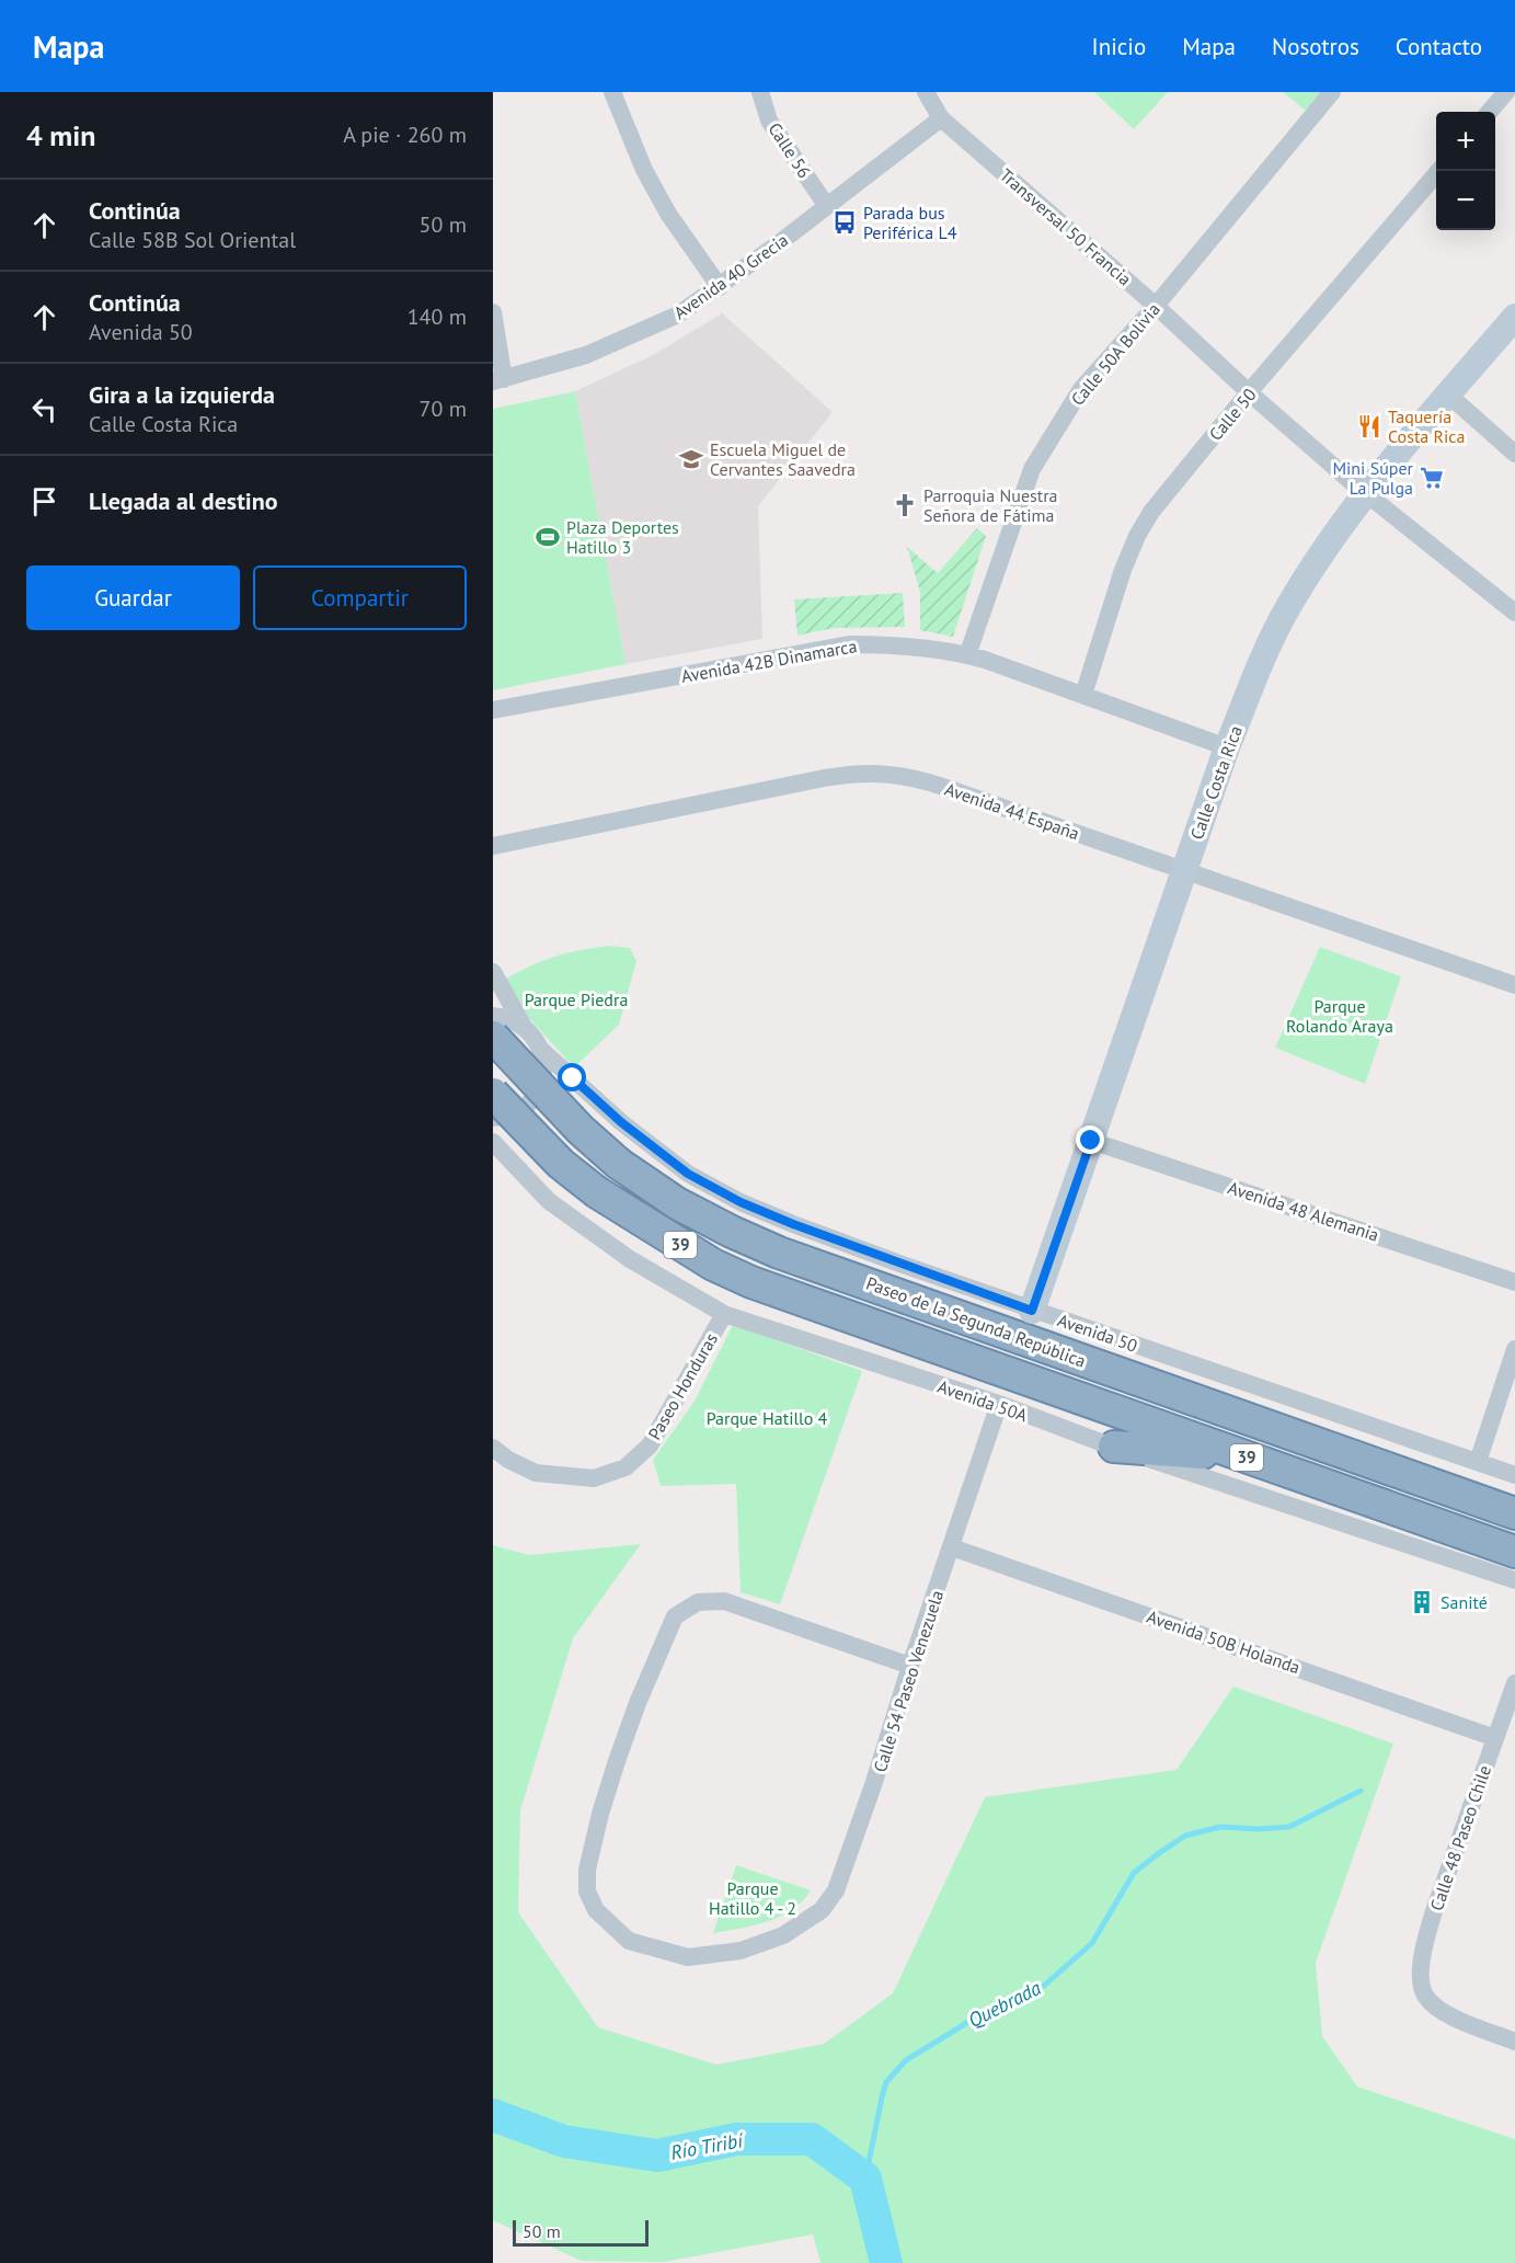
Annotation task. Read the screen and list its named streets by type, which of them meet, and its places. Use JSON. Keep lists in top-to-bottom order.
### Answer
{
  "streets": {
    "highway": ["39", "Paseo de la Segunda República"],
    "main road": ["Calle Costa Rica"],
    "street": [
      "Calle 56",
      "Transversal 50 Francia",
      "Avenida 40 Grecia",
      "Calle 50A Bolivia",
      "Calle 50",
      "Avenida 42B Dinamarca",
      "Avenida 44 España",
      "Avenida 48 Alemania",
      "Avenida 50",
      "Paseo Honduras",
      "Avenida 50A",
      "Avenida 50B Holanda",
      "Calle 54 Paseo Venezuela",
      "Calle 48 Paseo Chile"
    ]
  },
  "crossings": [
    ["Calle 56", "Avenida 40 Grecia"],
    ["Transversal 50 Francia", "Avenida 40 Grecia"],
    ["Transversal 50 Francia", "Calle 50A Bolivia"],
    ["Transversal 50 Francia", "Calle 50"],
    ["Transversal 50 Francia", "Calle Costa Rica"],
    ["Calle 50A Bolivia", "Avenida 42B Dinamarca"],
    ["Calle 50", "Avenida 42B Dinamarca"],
    ["Avenida 42B Dinamarca", "Calle Costa Rica"],
    ["Calle Costa Rica", "Avenida 44 España"],
    ["Calle Costa Rica", "Avenida 48 Alemania"],
    ["Calle Costa Rica", "Avenida 50"],
    ["Paseo Honduras", "Avenida 50A"],
    ["Avenida 50A", "Calle 54 Paseo Venezuela"],
    ["Avenida 50B Holanda", "Calle 54 Paseo Venezuela"],
    ["Avenida 50B Holanda", "Calle 48 Paseo Chile"]
  ],
  "water": ["Quebrada", "Río Tiribí"],
  "parks": [
    "Parque Piedra",
    "Parque Rolando Araya",
    "Parque Hatillo 4",
    "Parque Hatillo 4 - 2"
  ],
  "places": {
    "bus stop": ["Parada bus Periférica L4"],
    "restaurant": ["Taquería Costa Rica"],
    "school or university": ["Escuela Miguel de Cervantes Saavedra"],
    "supermarket": ["Mini Súper La Pulga"],
    "church": ["Parroquia Nuestra Señora de Fátima"],
    "sports": ["Plaza Deportes Hatillo 3"],
    "building": ["Sanité"]
  },
  "scale_bar": "50 m",
  "page": {
    "header": "Mapa",
    "nav": [
      "Inicio",
      "Mapa",
      "Nosotros",
      "Contacto"
    ],
    "heading": ["4 min", "A pie · 260 m"],
    "map_buttons": ["+", "−"],
    "list": [
      ["Continúa", "Calle 58B Sol Oriental", "50 m"],
      ["Continúa", "Avenida 50", "140 m"],
      ["Gira a la izquierda", "Calle Costa Rica", "70 m"],
      "Llegada al destino"
    ],
    "buttons": ["Guardar", "Compartir"],
    "scale": "50 m"
  }
}
